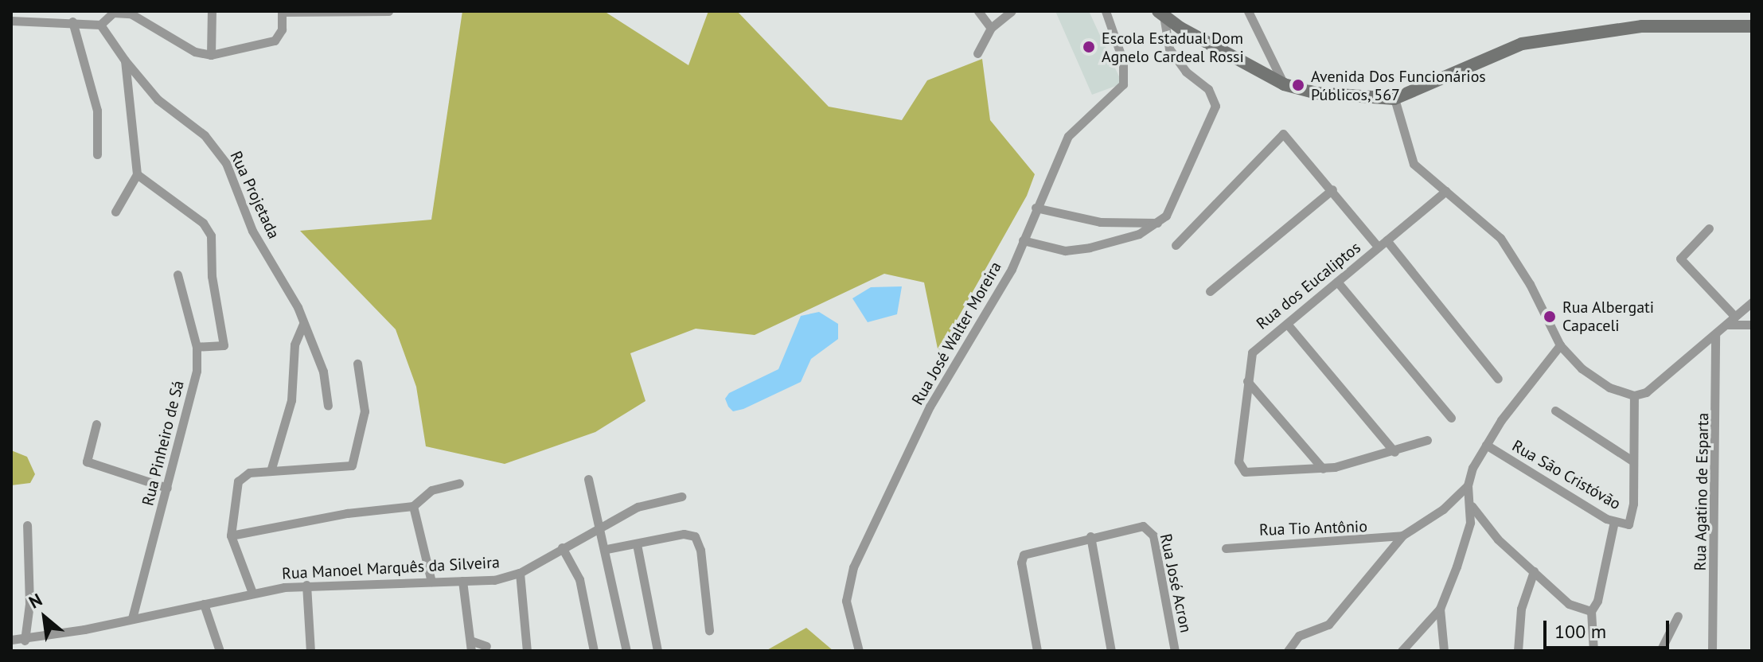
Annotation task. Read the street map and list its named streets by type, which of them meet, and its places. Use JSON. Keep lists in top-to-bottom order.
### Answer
{
  "streets": {
    "street": [
      "Rua Projetada",
      "Rua dos Eucaliptos",
      "Rua José Walter Moreira",
      "Rua Pinheiro de Sá",
      "Rua São Cristóvão",
      "Rua Agatino de Esparta",
      "Rua Tio Antônio",
      "Rua Manoel Marquês da Silveira",
      "Rua José Acron"
    ]
  },
  "crossings": [
    ["Rua Pinheiro de Sá", "Rua Manoel Marquês da Silveira"]
  ],
  "places": ["Escola Estadual Dom Agnelo Cardeal Rossi", "Avenida Dos Funcionários Públicos, 567", "Rua Albergati Capaceli"],
  "scale_bar": "100 m",
  "north": "top left"
}
